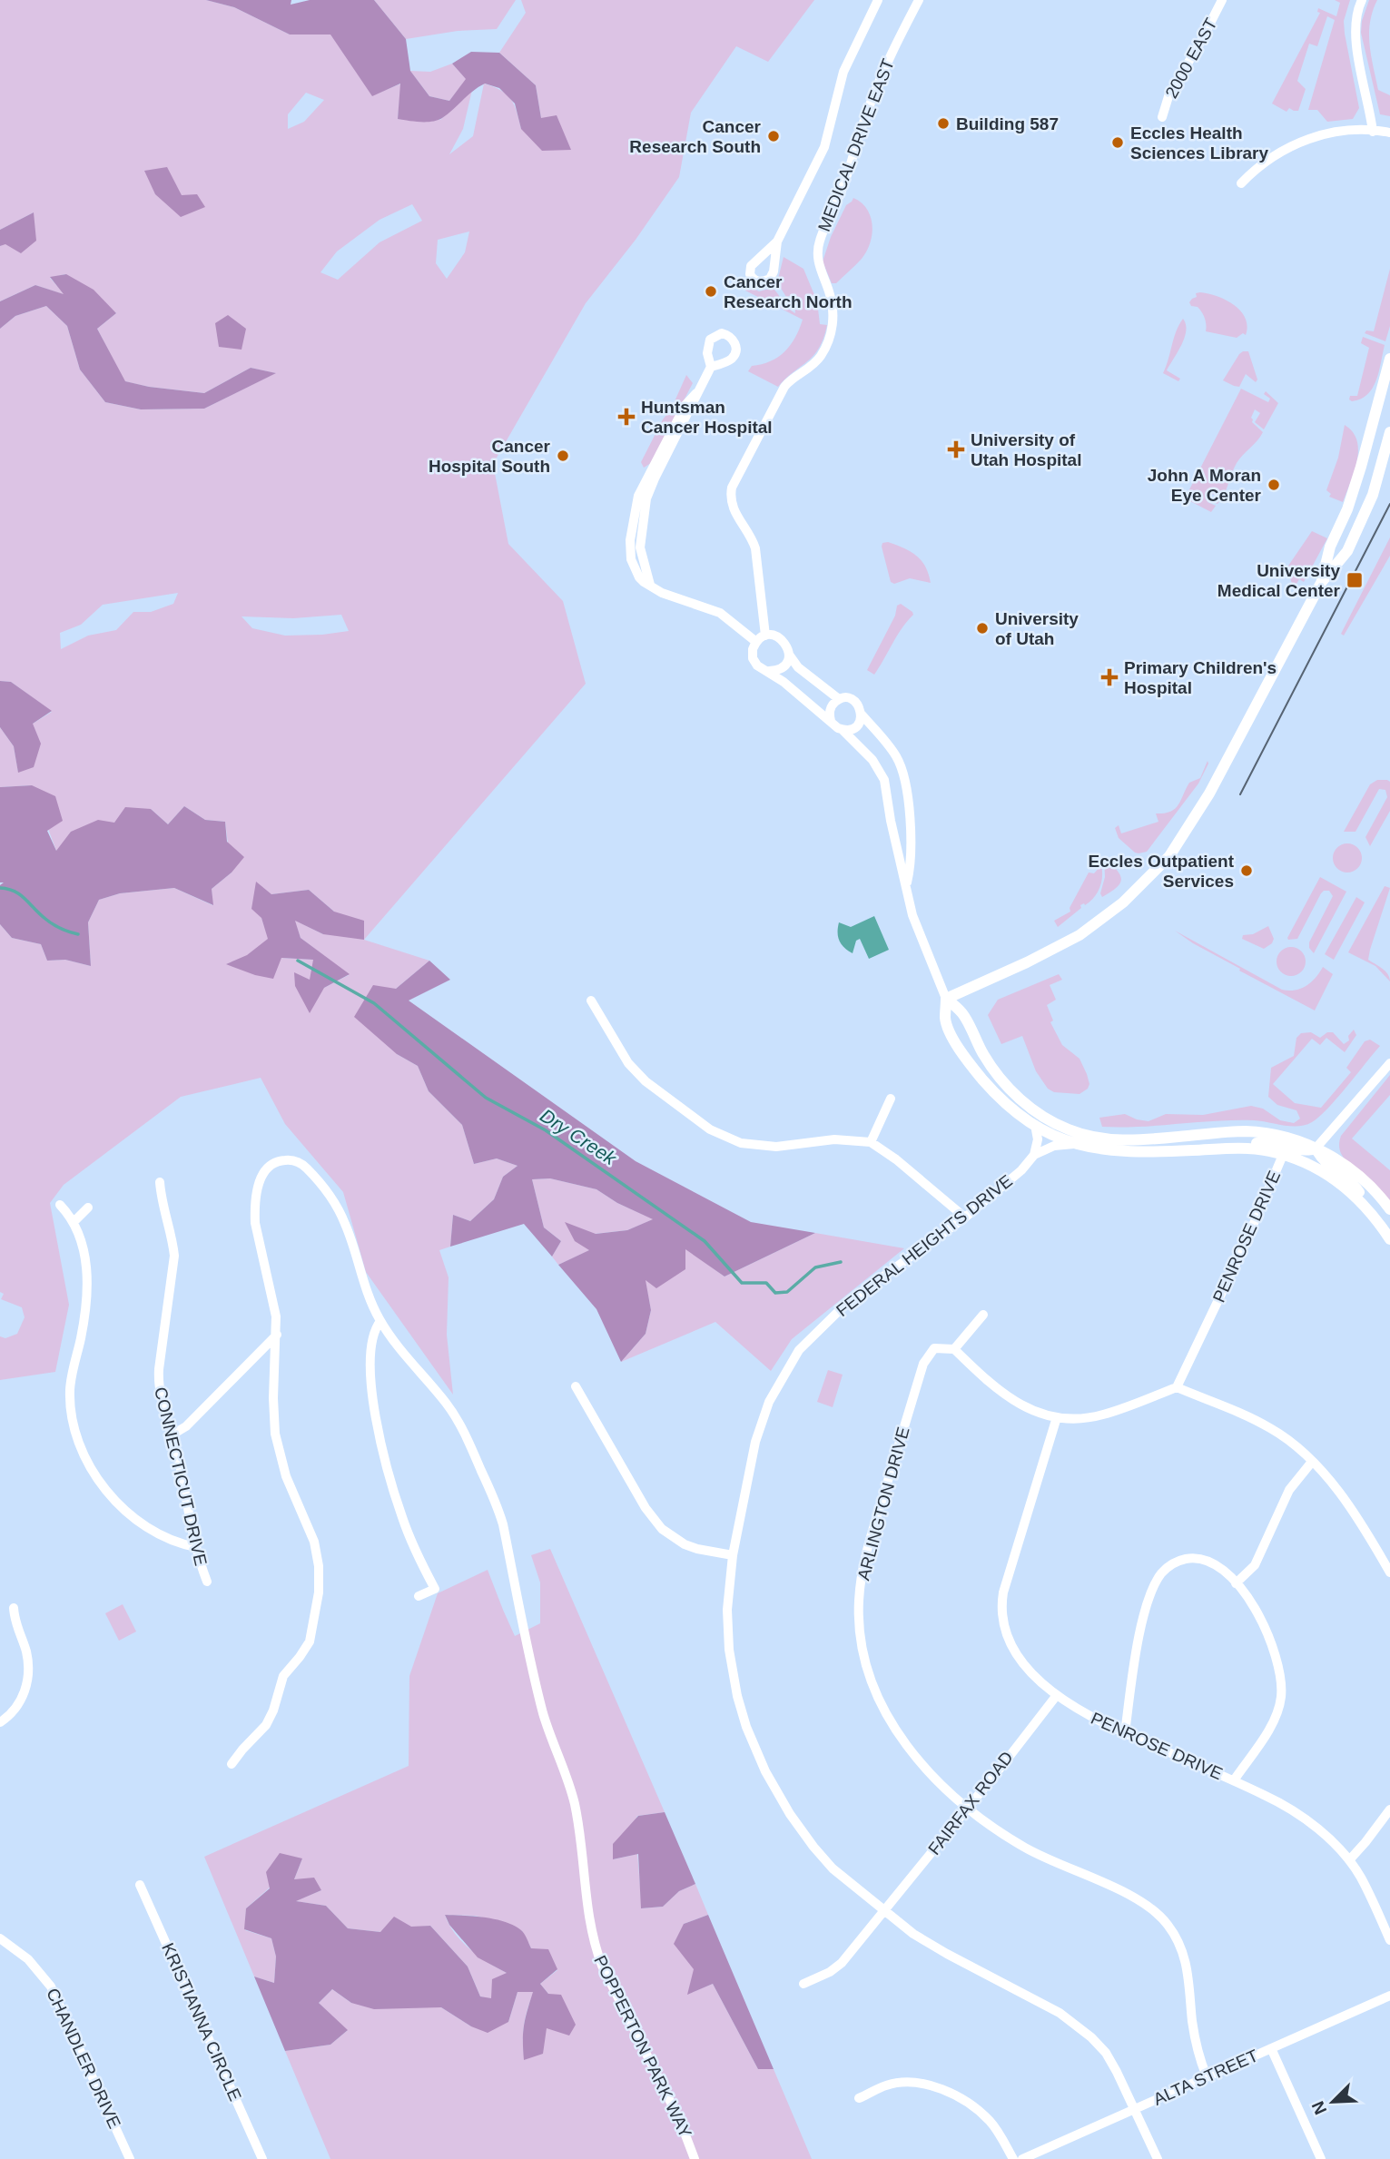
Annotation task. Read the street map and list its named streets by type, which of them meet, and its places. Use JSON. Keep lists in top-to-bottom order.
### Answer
{
  "streets": {
    "street": [
      "2000 EAST",
      "MEDICAL DRIVE EAST",
      "PENROSE DRIVE",
      "FEDERAL HEIGHTS DRIVE",
      "CONNECTICUT DRIVE",
      "ARLINGTON DRIVE",
      "FAIRFAX ROAD",
      "KRISTIANNA CIRCLE",
      "POPPERTON PARK WAY",
      "CHANDLER DRIVE",
      "ALTA STREET"
    ]
  },
  "crossings": [
    ["PENROSE DRIVE", "FAIRFAX ROAD"],
    ["FEDERAL HEIGHTS DRIVE", "FAIRFAX ROAD"],
    ["FEDERAL HEIGHTS DRIVE", "ALTA STREET"],
    ["ARLINGTON DRIVE", "FAIRFAX ROAD"],
    ["ARLINGTON DRIVE", "ALTA STREET"]
  ],
  "water": ["Dry Creek"],
  "places": {
    "other": [
      "Building 587",
      "Cancer Research South",
      "Eccles Health Sciences Library",
      "Cancer Research North",
      "Cancer Hospital South",
      "John A Moran Eye Center",
      "University of Utah",
      "Eccles Outpatient Services"
    ],
    "health": ["Huntsman Cancer Hospital", "University of Utah Hospital", "Primary Children's Hospital"],
    "transit": ["University Medical Center"]
  },
  "north": "bottom left"
}
